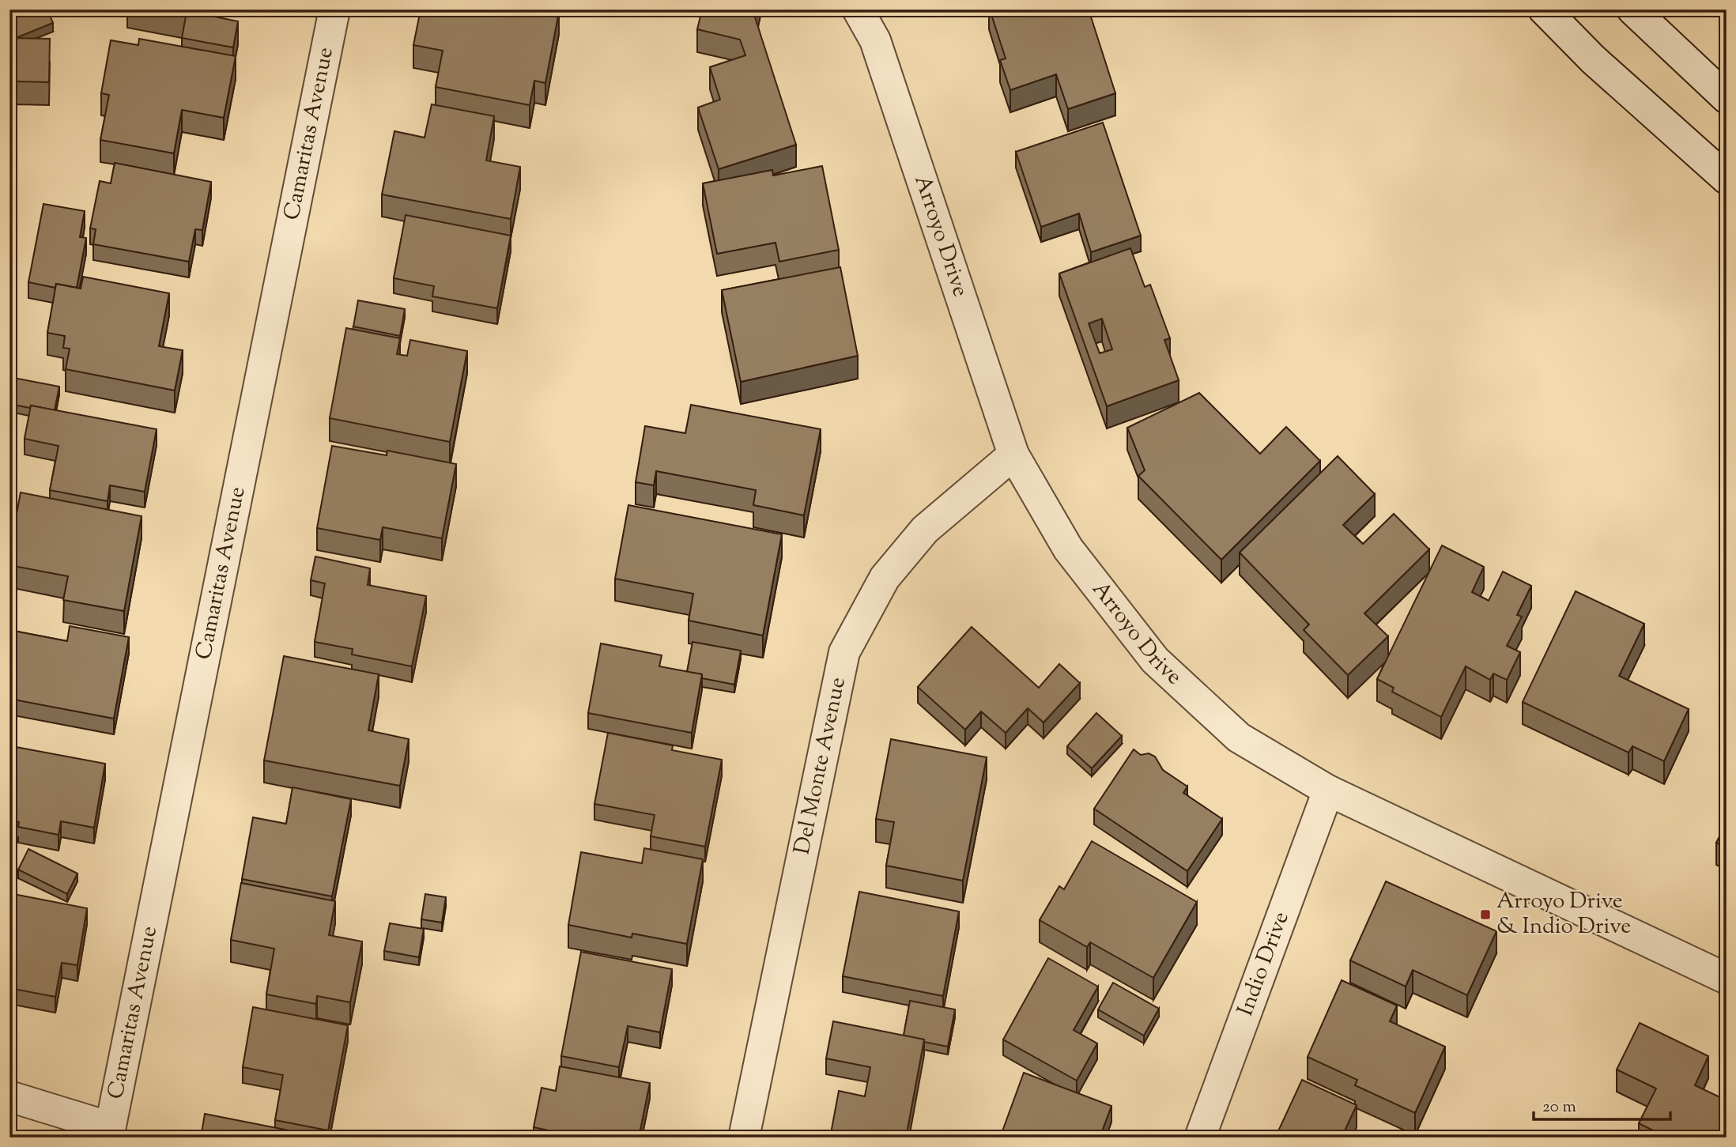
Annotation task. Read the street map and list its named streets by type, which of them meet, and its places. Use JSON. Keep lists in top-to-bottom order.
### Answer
{
  "streets": {
    "street": [
      "Camaritas Avenue",
      "Arroyo Drive",
      "Del Monte Avenue",
      "Indio Drive"
    ]
  },
  "crossings": [
    ["Arroyo Drive", "Del Monte Avenue"],
    ["Arroyo Drive", "Indio Drive"]
  ],
  "places": {
    "transit": ["Arroyo Drive & Indio Drive"]
  },
  "scale_bar": "20 m"
}
